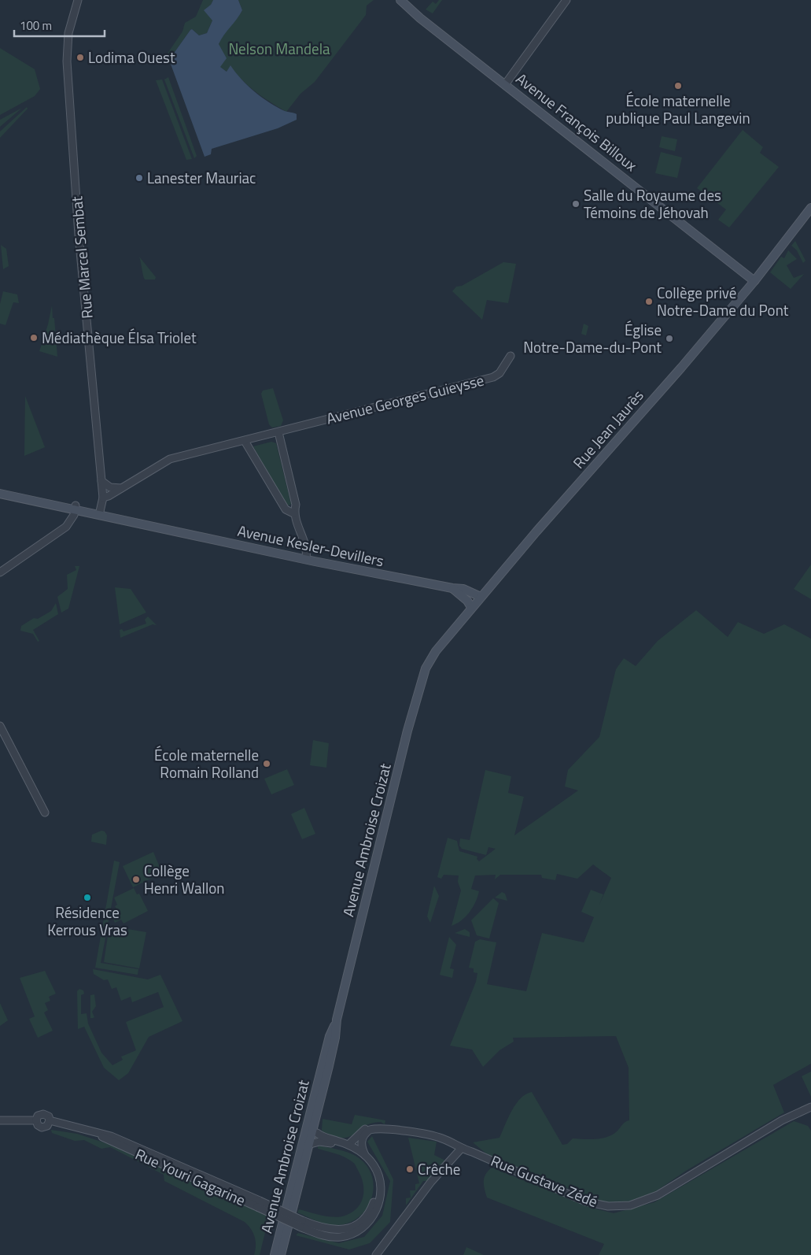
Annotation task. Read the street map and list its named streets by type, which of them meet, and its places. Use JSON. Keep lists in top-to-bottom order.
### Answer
{
  "streets": {
    "main road": [
      "Avenue François Billoux",
      "Rue Jean Jaurès",
      "Avenue Kesler-Devillers",
      "Avenue Ambroise Croizat"
    ],
    "street": [
      "Rue Marcel Sembat",
      "Avenue Georges Guieysse",
      "Rue Youri Gagarine",
      "Rue Gustave Zédé"
    ]
  },
  "crossings": [
    ["Avenue François Billoux", "Rue Jean Jaurès"],
    ["Rue Marcel Sembat", "Avenue Georges Guieysse"],
    ["Rue Marcel Sembat", "Avenue Kesler-Devillers"],
    ["Rue Jean Jaurès", "Avenue Kesler-Devillers"],
    ["Rue Jean Jaurès", "Avenue Ambroise Croizat"],
    ["Avenue Ambroise Croizat", "Rue Youri Gagarine"]
  ],
  "parks": ["Nelson Mandela"],
  "places": [
    "Lodima Ouest",
    "École maternelle publique Paul Langevin",
    "Lanester Mauriac",
    "Salle du Royaume des Témoins de Jéhovah",
    "Collège privé Notre-Dame du Pont",
    "Médiathèque Élsa Triolet",
    "Église Notre-Dame-du-Pont",
    "École maternelle Romain Rolland",
    "Collège Henri Wallon",
    "Résidence Kerrous Vras",
    "Crêche"
  ],
  "scale_bar": "100 m"
}
